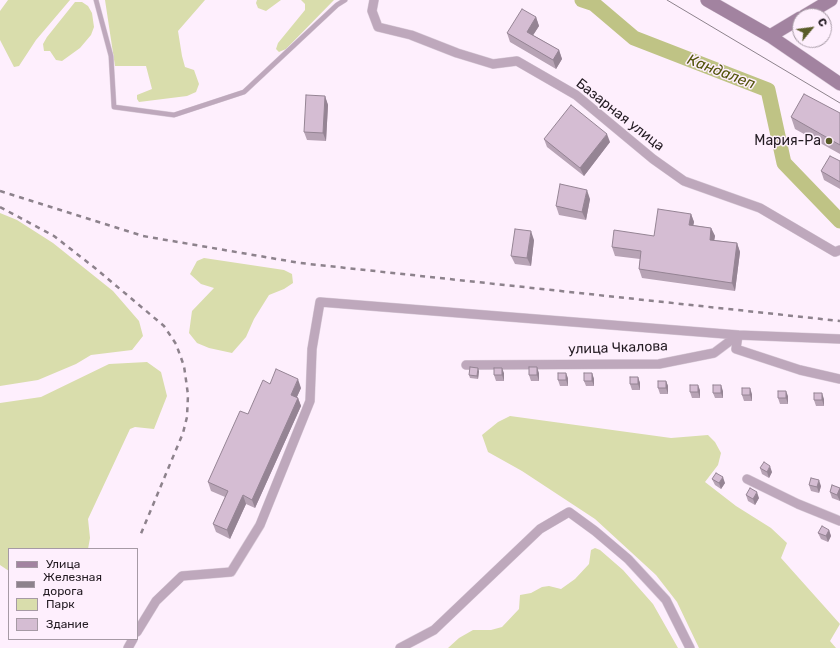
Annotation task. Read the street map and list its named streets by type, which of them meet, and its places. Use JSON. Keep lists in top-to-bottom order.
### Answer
{
  "streets": {
    "street": ["Базарная улица", "улица Чкалова"]
  },
  "water": ["Кандалеп"],
  "places": ["Мария-Ра"],
  "legend": [
    "Улица",
    "Железная дорога",
    "Парк",
    "Здание"
  ],
  "north": "top right"
}
